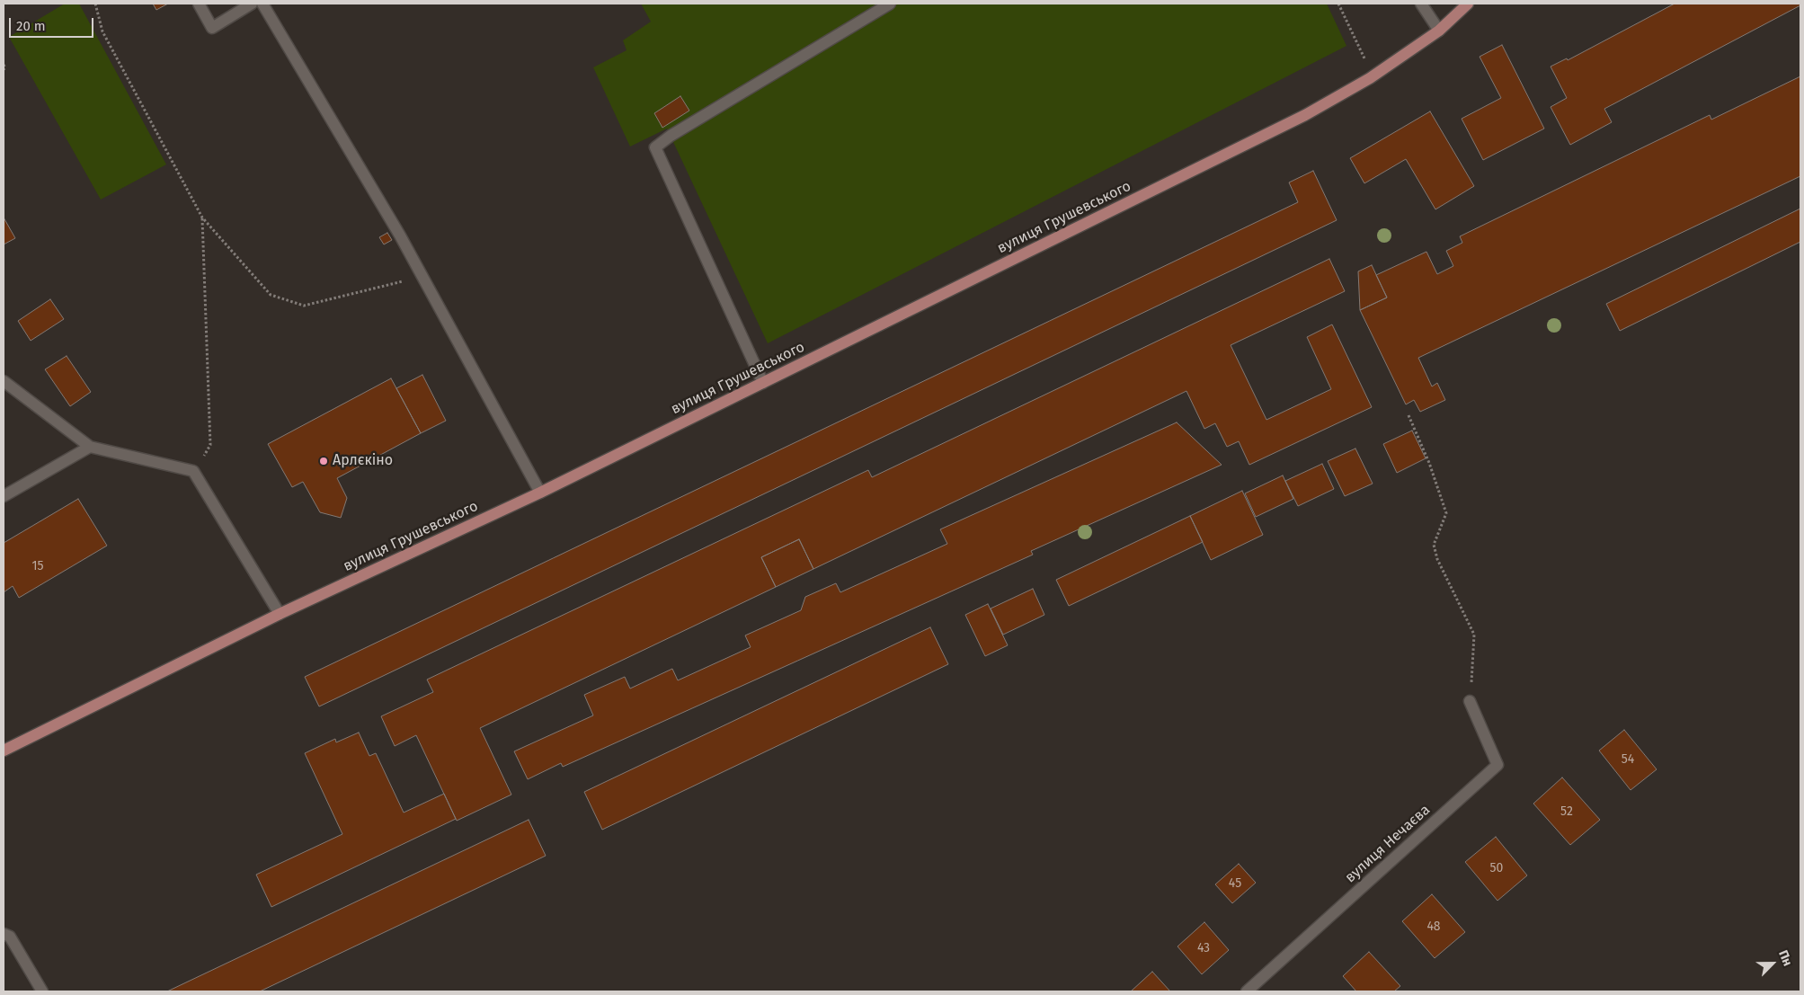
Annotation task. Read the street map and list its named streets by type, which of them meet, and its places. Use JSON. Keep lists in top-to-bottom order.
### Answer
{
  "streets": {
    "main road": ["вулиця Грушевського"],
    "street": ["вулиця Нечаєва"]
  },
  "places": ["Арлєкіно"],
  "house_numbers": [
    "15",
    "54",
    "52",
    "50",
    "45",
    "48",
    "43"
  ],
  "scale_bar": "20 m",
  "north": "top right"
}
